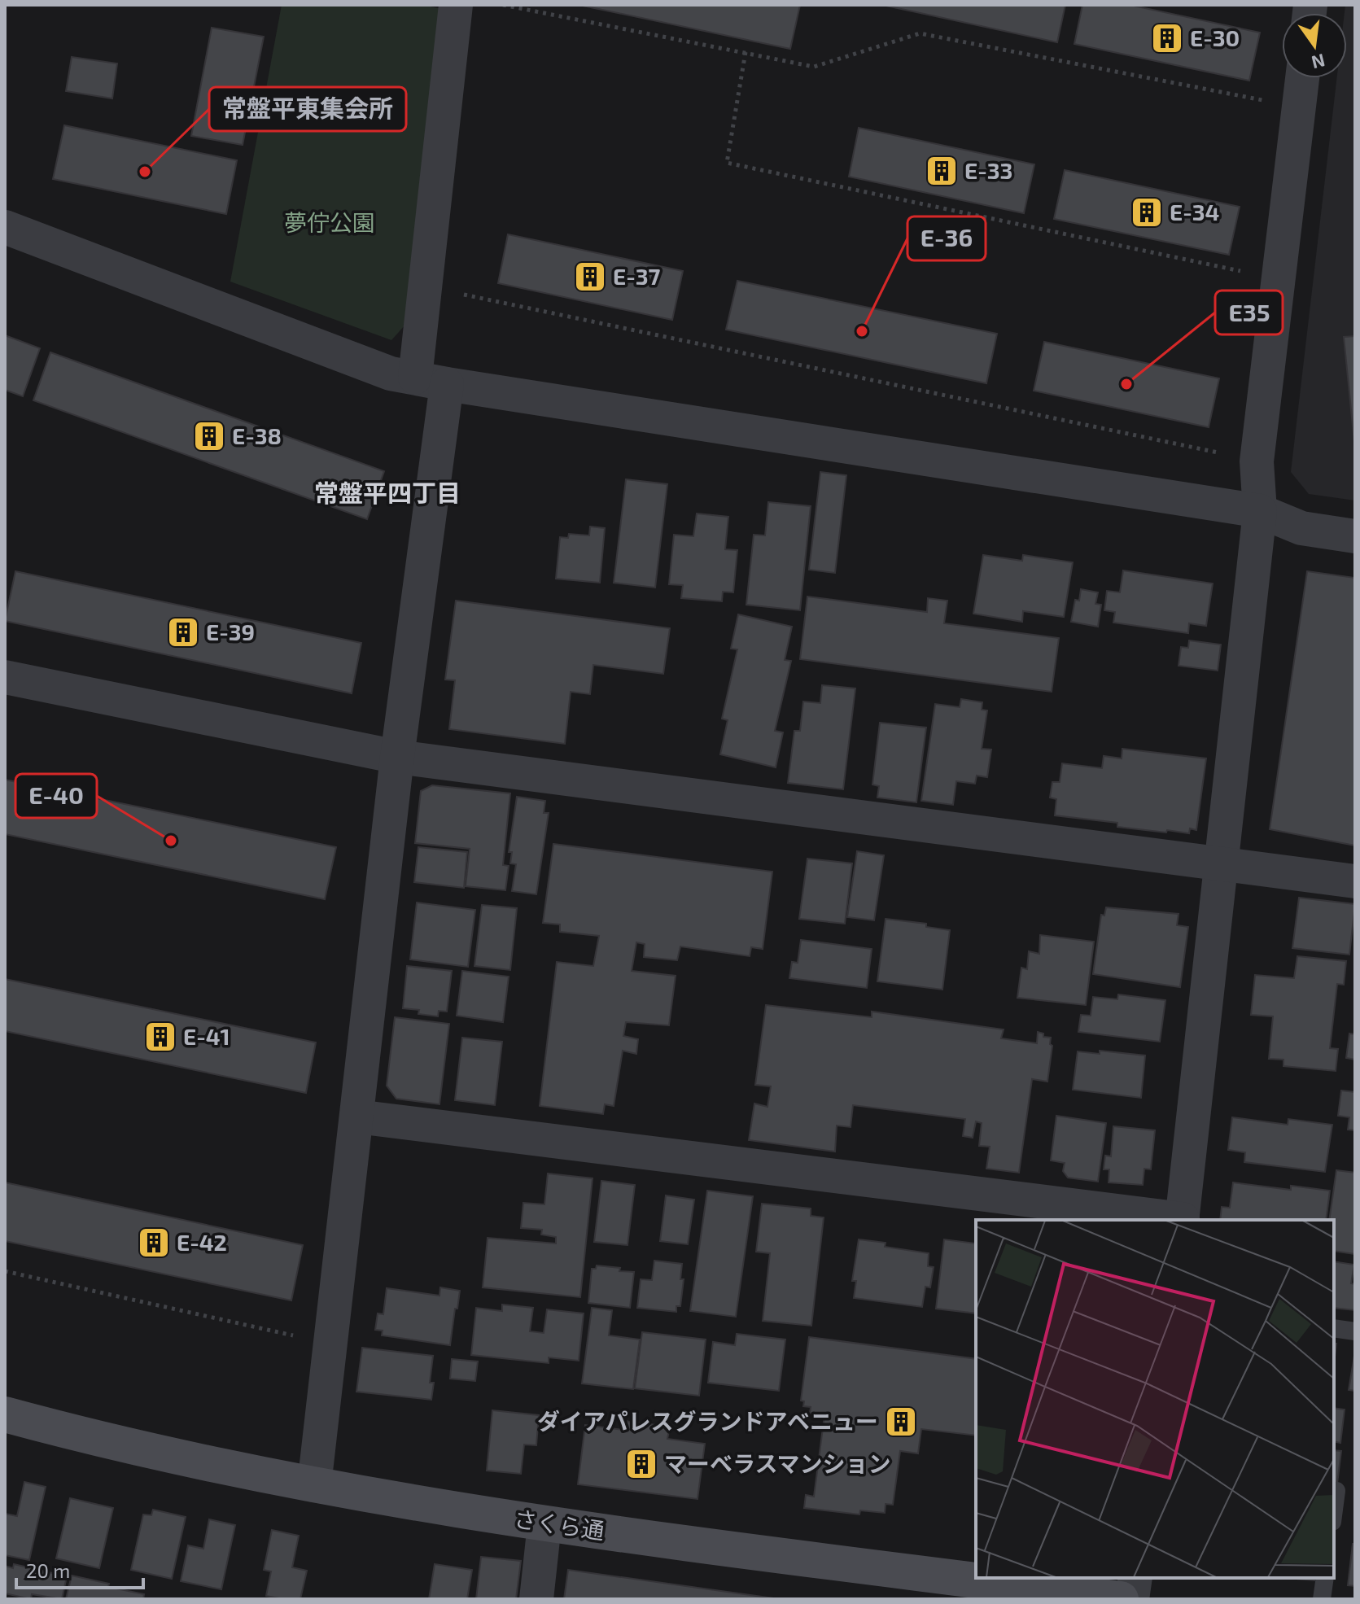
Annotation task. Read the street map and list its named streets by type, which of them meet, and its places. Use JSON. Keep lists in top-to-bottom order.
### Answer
{
  "streets": {
    "street": ["さくら通"]
  },
  "districts": ["常盤平四丁目"],
  "parks": ["夢佇公園"],
  "places": {
    "building": [
      "E-30",
      "E-33",
      "E-34",
      "E-37",
      "E-38",
      "E-39",
      "E-41",
      "E-42",
      "ダイアパレスグランドアベニュー",
      "マーベラスマンション"
    ],
    "other": [
      "常盤平東集会所",
      "E-36",
      "E35",
      "E-40"
    ]
  },
  "scale_bar": "20 m",
  "north": "bottom"
}
